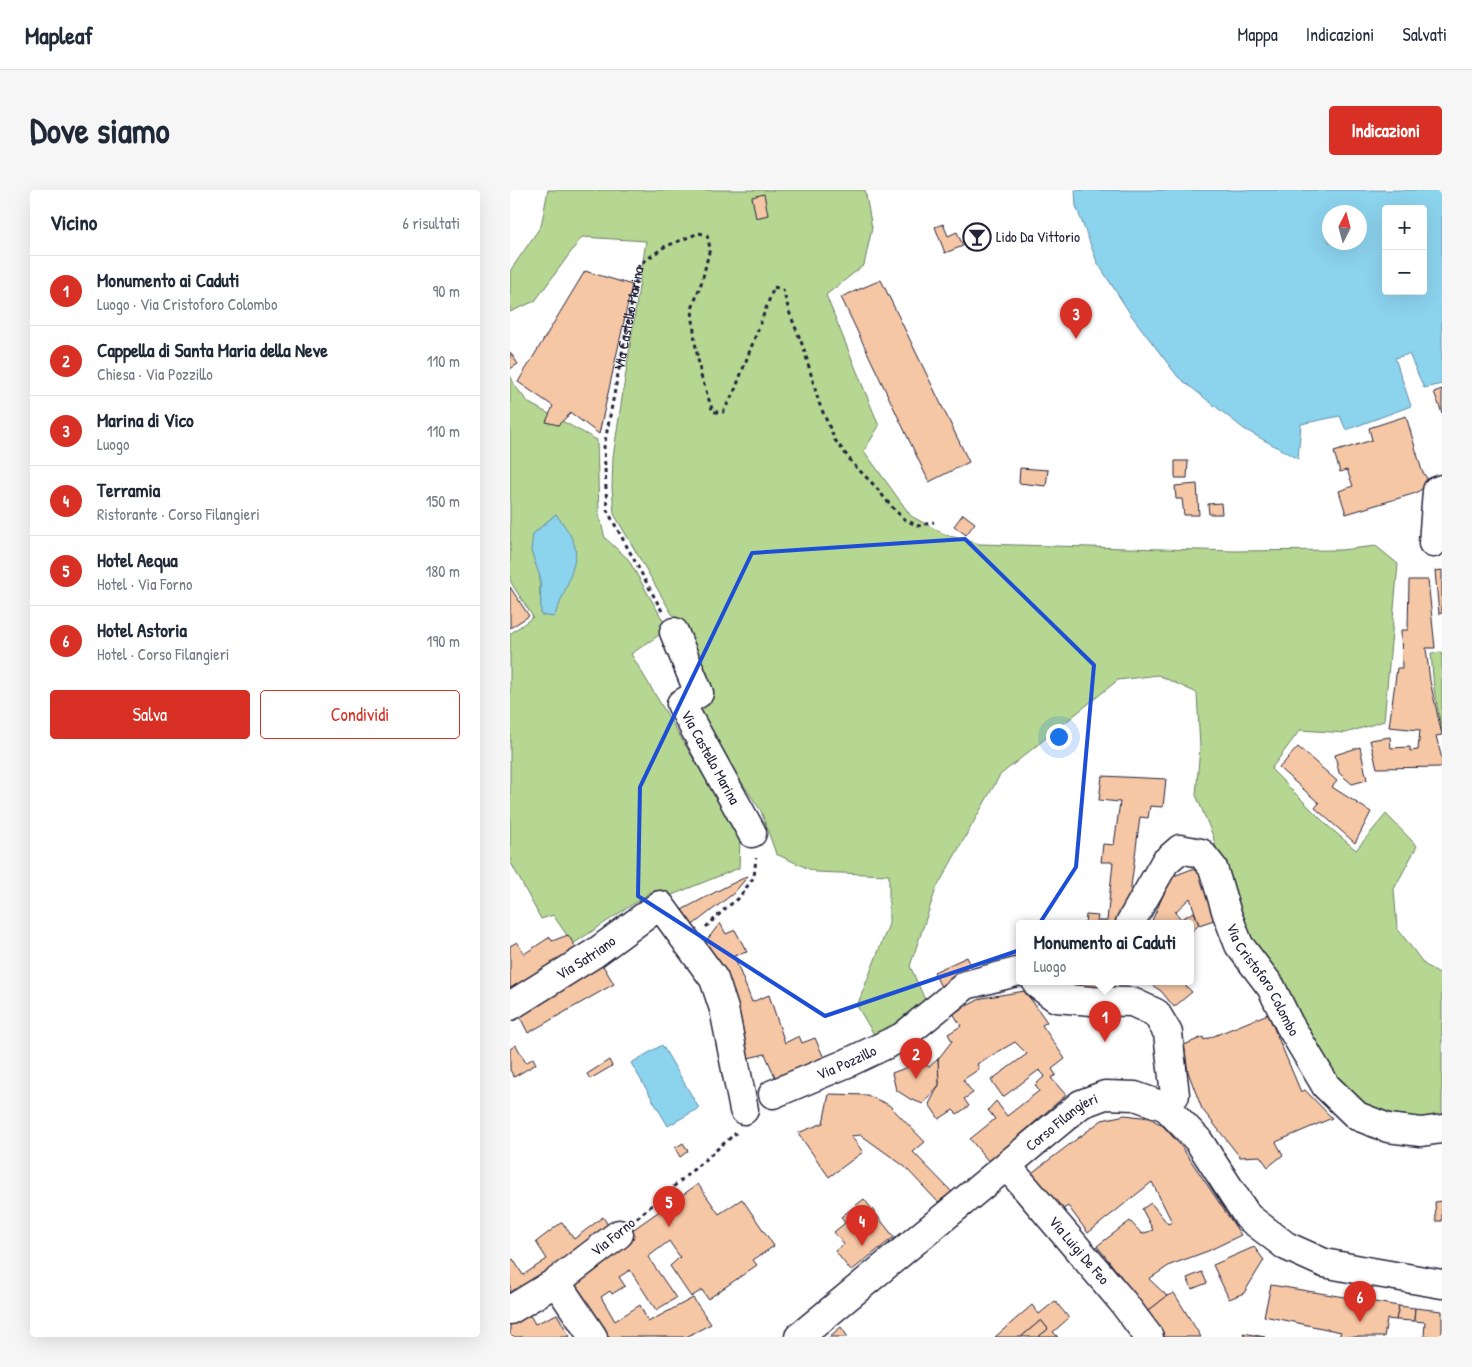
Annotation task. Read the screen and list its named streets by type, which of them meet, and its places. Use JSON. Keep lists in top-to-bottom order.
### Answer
{
  "streets": {
    "street": [
      "Via Castello Marina",
      "Via Satriano",
      "Via Cristoforo Colombo",
      "Via Pozzillo",
      "Corso Filangieri",
      "Via Forno",
      "Via Luigi De Feo"
    ]
  },
  "crossings": [
    ["Corso Filangieri", "Via Luigi De Feo"]
  ],
  "places": {
    "bar": ["Lido Da Vittorio"]
  },
  "north": "top",
  "page": {
    "header": "Mapleaf",
    "nav": ["Mappa", "Indicazioni", "Salvati"],
    "buttons": [
      "Indicazioni",
      ["Salva", "Condividi"]
    ],
    "title": "Dove siamo",
    "heading": ["Vicino", "6 risultati"],
    "map_buttons": ["+", "−"],
    "list": [
      {
        "mark": "1",
        "name": "Monumento ai Caduti",
        "note": "Luogo · Via Cristoforo Colombo",
        "value": "90 m"
      },
      {
        "mark": "2",
        "name": "Cappella di Santa Maria della Neve",
        "note": "Chiesa · Via Pozzillo",
        "value": "110 m"
      },
      {
        "mark": "3",
        "name": "Marina di Vico",
        "note": "Luogo",
        "value": "110 m"
      },
      {
        "mark": "4",
        "name": "Terramia",
        "note": "Ristorante · Corso Filangieri",
        "value": "150 m"
      },
      {
        "mark": "5",
        "name": "Hotel Aequa",
        "note": "Hotel · Via Forno",
        "value": "180 m"
      },
      {
        "mark": "6",
        "name": "Hotel Astoria",
        "note": "Hotel · Corso Filangieri",
        "value": "190 m"
      }
    ],
    "pins": [
      "3",
      "1",
      "2",
      "5",
      "4",
      "6"
    ],
    "popup": ["Monumento ai Caduti", "Luogo"]
  }
}
